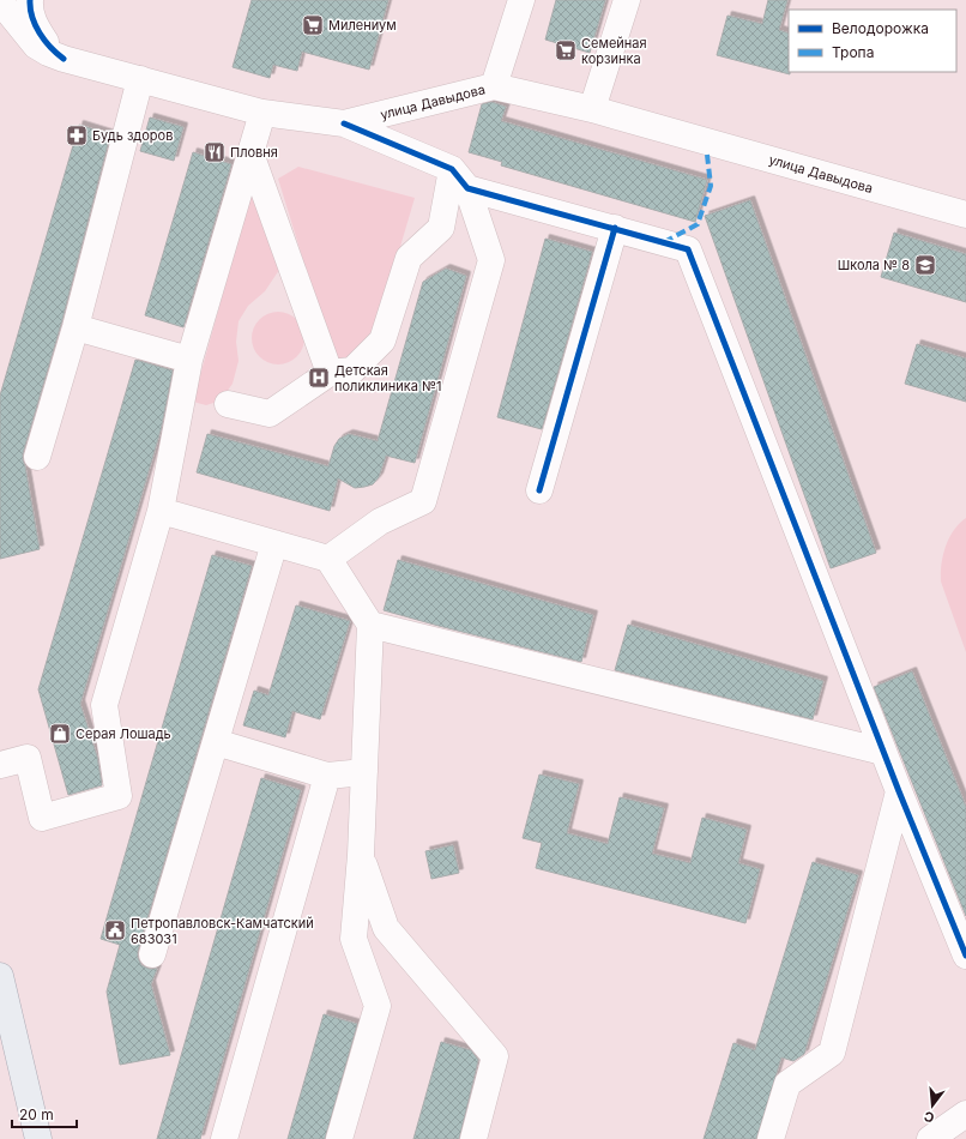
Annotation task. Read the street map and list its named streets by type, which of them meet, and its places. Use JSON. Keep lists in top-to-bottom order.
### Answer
{
  "streets": {
    "street": ["улица Давыдова"]
  },
  "places": {
    "supermarket": ["Милениум", "Семейная корзинка"],
    "pharmacy": ["Будь здоров"],
    "restaurant": ["Пловня"],
    "school or university": ["Школа № 8"],
    "hospital": ["Детская поликлиника №1"],
    "shop": ["Серая Лошадь"],
    "public building": ["Петропавловск-Камчатский 683031"]
  },
  "legend": ["Велодорожка", "Тропа"],
  "scale_bar": "20 m",
  "north": "bottom"
}
